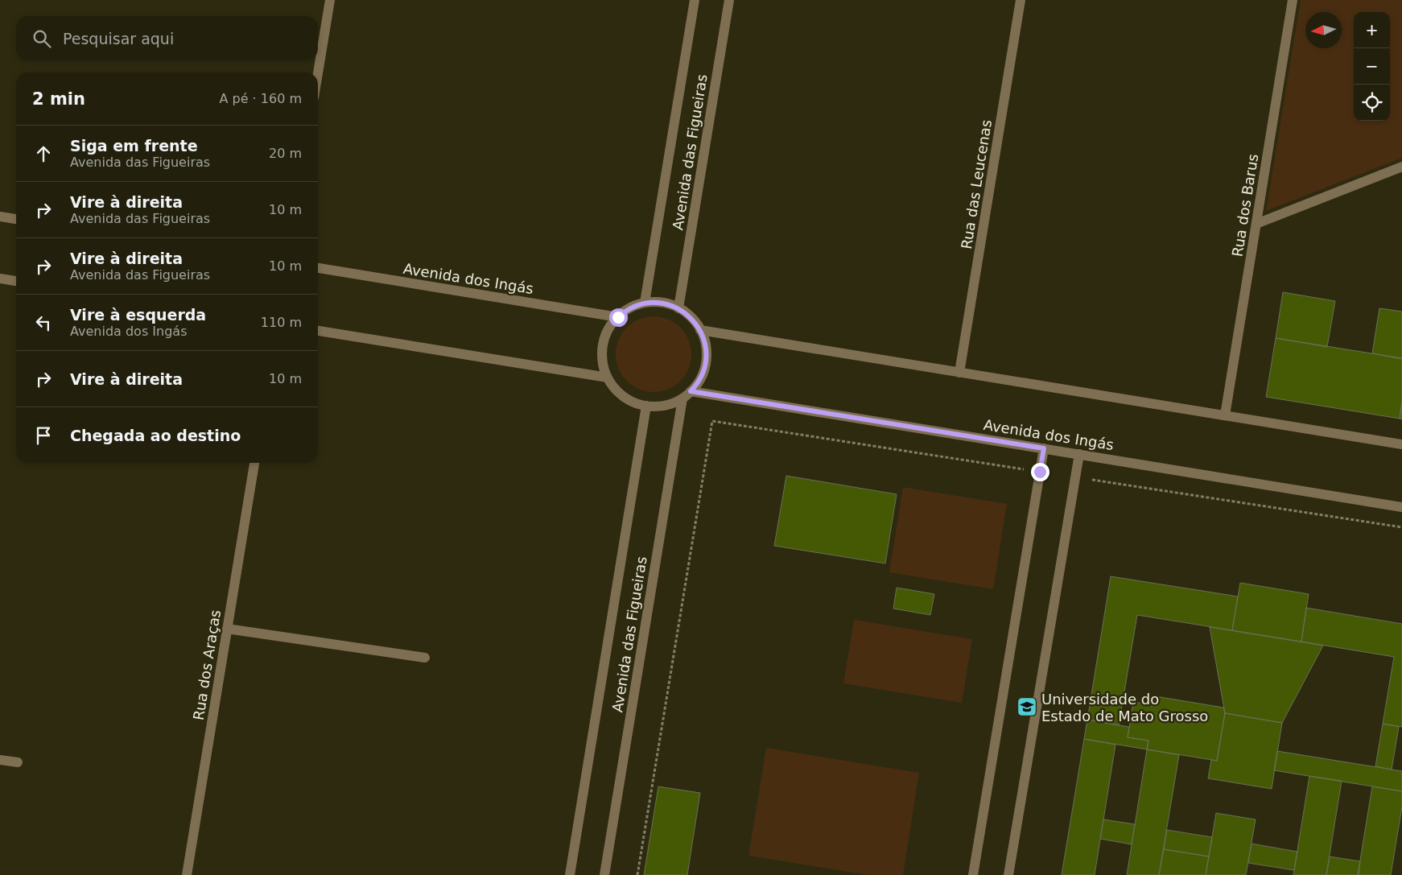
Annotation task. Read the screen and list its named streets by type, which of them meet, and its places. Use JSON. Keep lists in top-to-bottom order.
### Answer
{
  "streets": {
    "street": [
      "Avenida das Figueiras",
      "Rua das Leucenas",
      "Rua dos Barus",
      "Avenida dos Ingás",
      "Rua dos Araças"
    ]
  },
  "crossings": [
    ["Avenida das Figueiras", "Avenida dos Ingás"]
  ],
  "places": {
    "school or university": ["Universidade do Estado de Mato Grosso"]
  },
  "north": "left",
  "page": {
    "map_buttons": ["+", "−"],
    "search": "Pesquisar aqui",
    "heading": ["2 min", "A pé · 160 m"],
    "list": [
      ["Siga em frente", "Avenida das Figueiras", "20 m"],
      ["Vire à direita", "Avenida das Figueiras", "10 m"],
      ["Vire à direita", "Avenida das Figueiras", "10 m"],
      ["Vire à esquerda", "Avenida dos Ingás", "110 m"],
      ["Vire à direita", "10 m"],
      "Chegada ao destino"
    ]
  }
}
